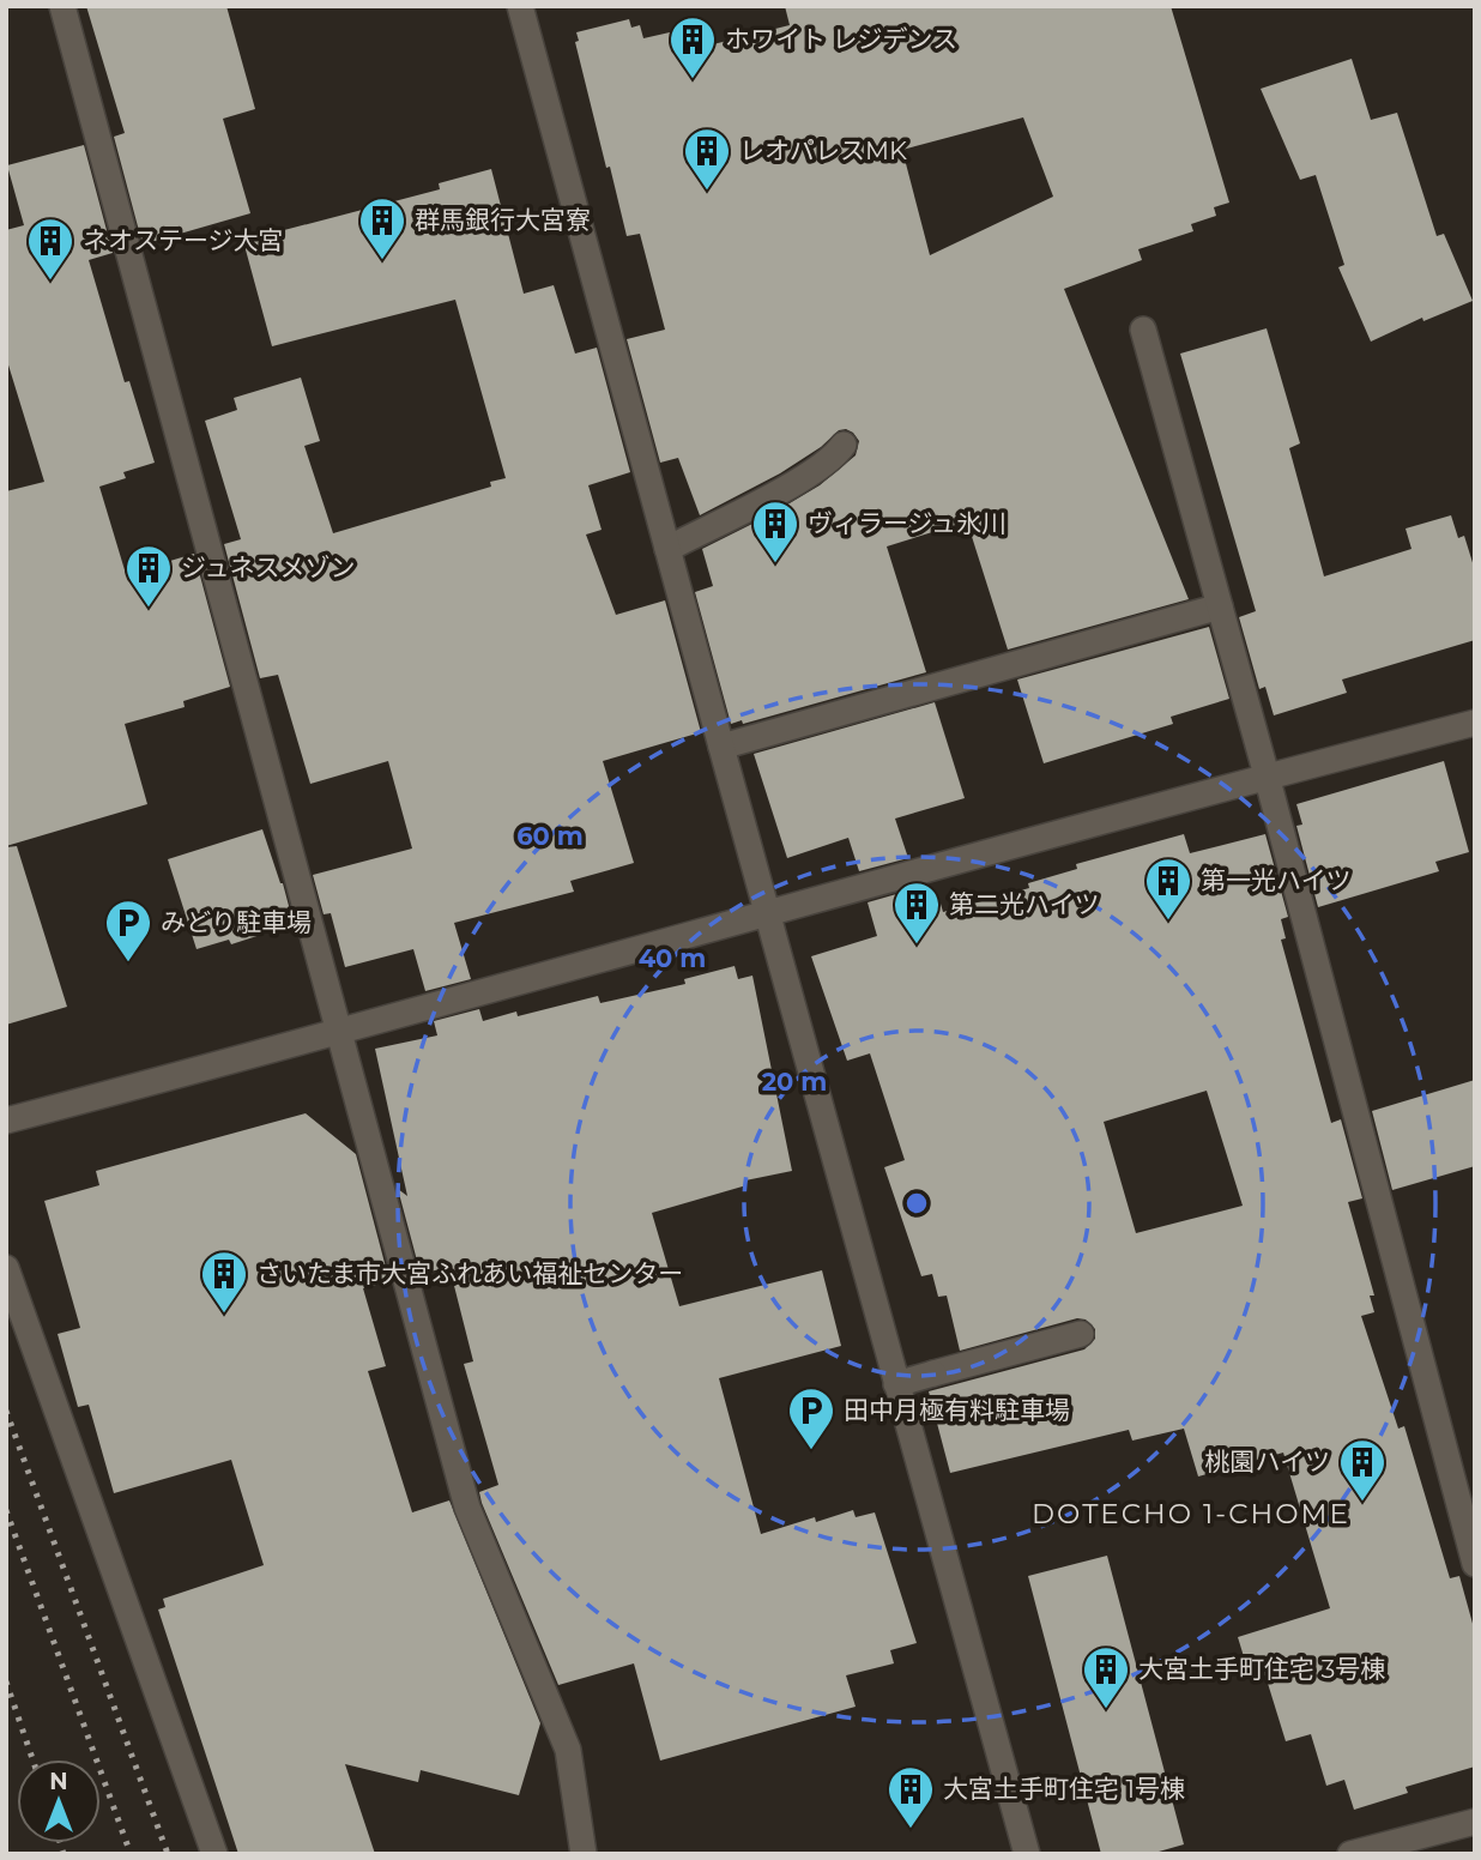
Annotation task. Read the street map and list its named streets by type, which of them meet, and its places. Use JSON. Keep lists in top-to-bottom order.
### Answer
{
  "districts": ["DOTECHO 1-CHOME"],
  "places": {
    "building": [
      "ホワイト レジデンス",
      "レオパレスMK",
      "群馬銀行大宮寮",
      "ネオステージ大宮",
      "ヴィラージュ氷川",
      "ジュネスメゾン",
      "第一光ハイツ",
      "第二光ハイツ",
      "さいたま市大宮ふれあい福祉センター",
      "桃園ハイツ",
      "大宮土手町住宅 3号棟",
      "大宮土手町住宅 1号棟"
    ],
    "parking": ["みどり駐車場", "田中月極有料駐車場"]
  },
  "north": "top",
  "rings": ["60 m", "40 m", "20 m"]
}
